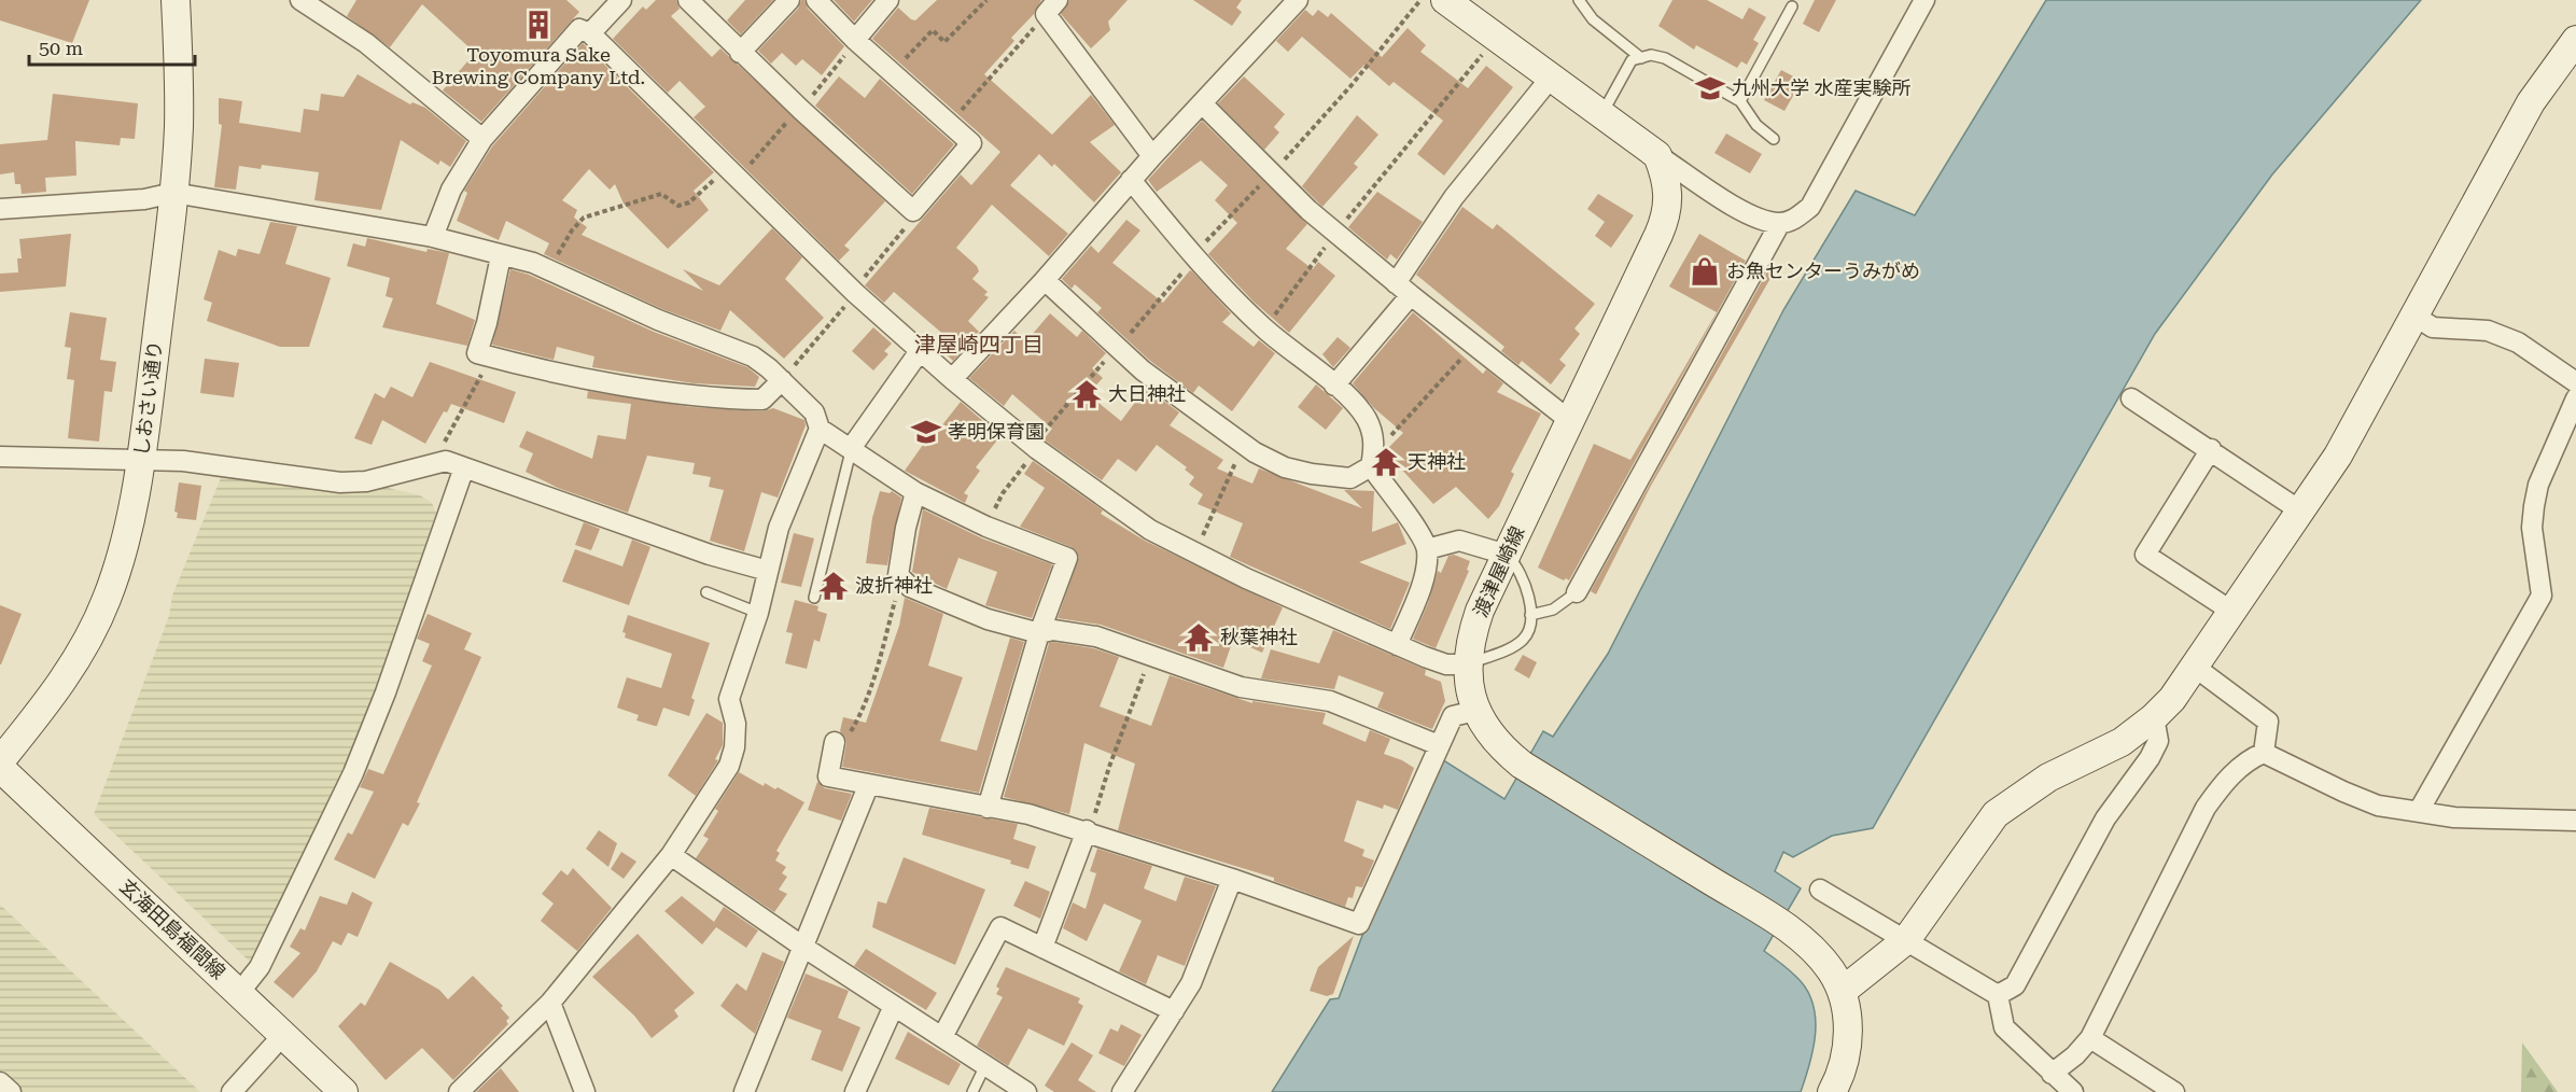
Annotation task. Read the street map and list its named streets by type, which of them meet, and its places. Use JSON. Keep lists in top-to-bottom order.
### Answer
{
  "streets": {
    "street": ["しおさい通り", "渡津屋崎線", "玄海田島福間線"]
  },
  "districts": ["津屋崎四丁目"],
  "places": {
    "building": ["Toyomura Sake Brewing Company Ltd."],
    "school or university": ["九州大学 水産実験所", "孝明保育園"],
    "shop": ["お魚センターうみがめ"],
    "temple": [
      "大日神社",
      "天神社",
      "波折神社",
      "秋葉神社"
    ]
  },
  "scale_bar": "50 m"
}
